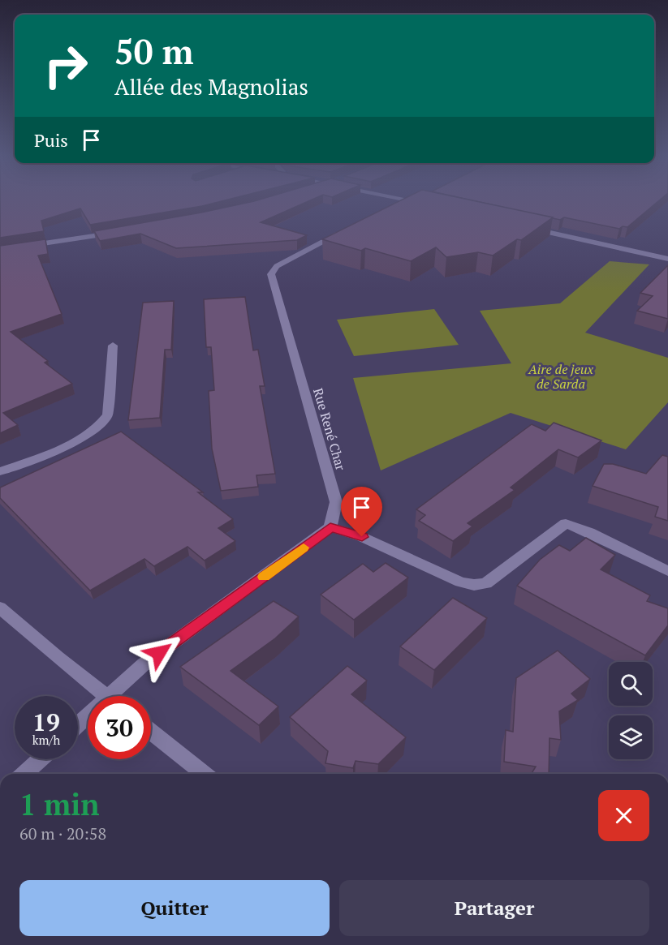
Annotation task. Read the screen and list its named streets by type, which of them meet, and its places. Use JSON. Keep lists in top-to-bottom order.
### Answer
{
  "streets": {
    "street": ["Rue René Char"]
  },
  "parks": ["Aire de jeux de Sarda"],
  "page": {
    "turn": ["50 m", "Allée des Magnolias"],
    "then": "Puis",
    "speed": "19 km/h",
    "limit": "30",
    "heading": ["1 min", "60 m · 20:58"],
    "buttons": ["Quitter", "Partager"]
  }
}
